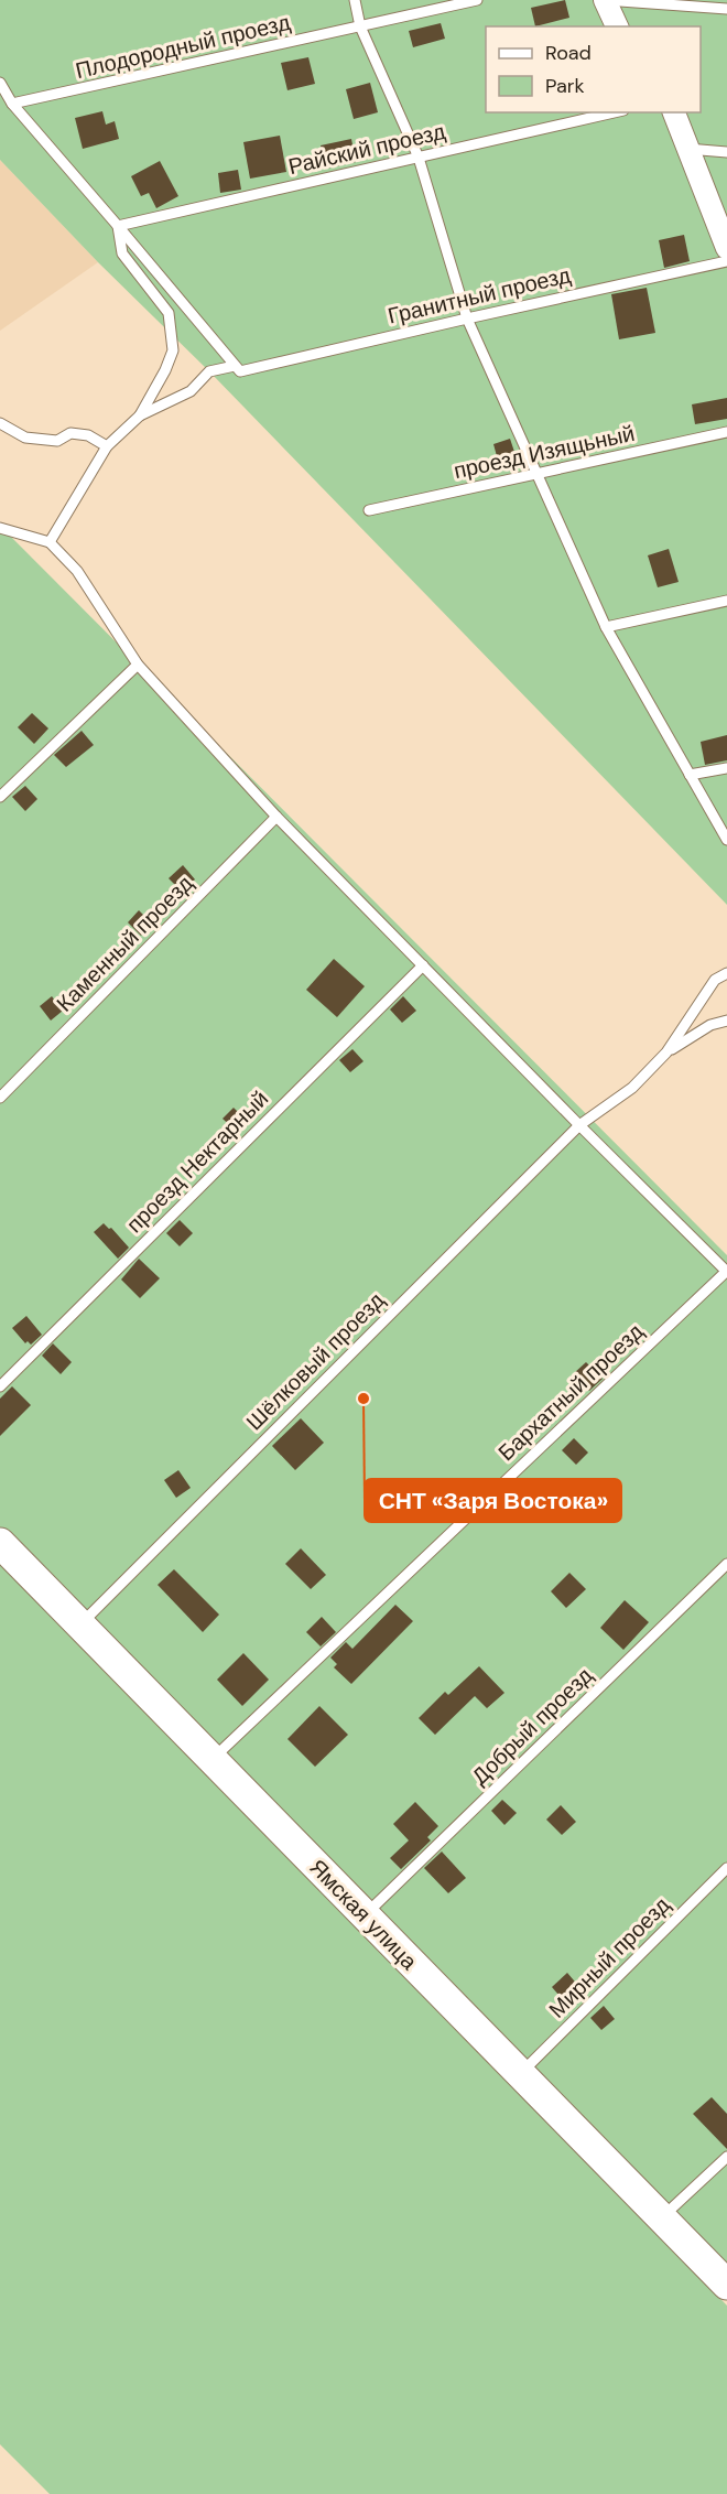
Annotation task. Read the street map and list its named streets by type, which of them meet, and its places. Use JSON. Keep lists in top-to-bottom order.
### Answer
{
  "streets": {
    "street": ["Ямская улица"],
    "lane": [
      "Плодородный проезд",
      "Райский проезд",
      "Гранитный проезд",
      "проезд Изящьный",
      "Каменный проезд",
      "проезд Нектарный",
      "Шёлковый проезд",
      "Бархатный проезд",
      "Добрый проезд",
      "Мирный проезд"
    ]
  },
  "crossings": [
    ["Шёлковый проезд", "Ямская улица"],
    ["Бархатный проезд", "Ямская улица"],
    ["Добрый проезд", "Ямская улица"],
    ["Ямская улица", "Мирный проезд"]
  ],
  "places": ["СНТ «Заря Востока»"],
  "legend": ["Road", "Park"]
}
